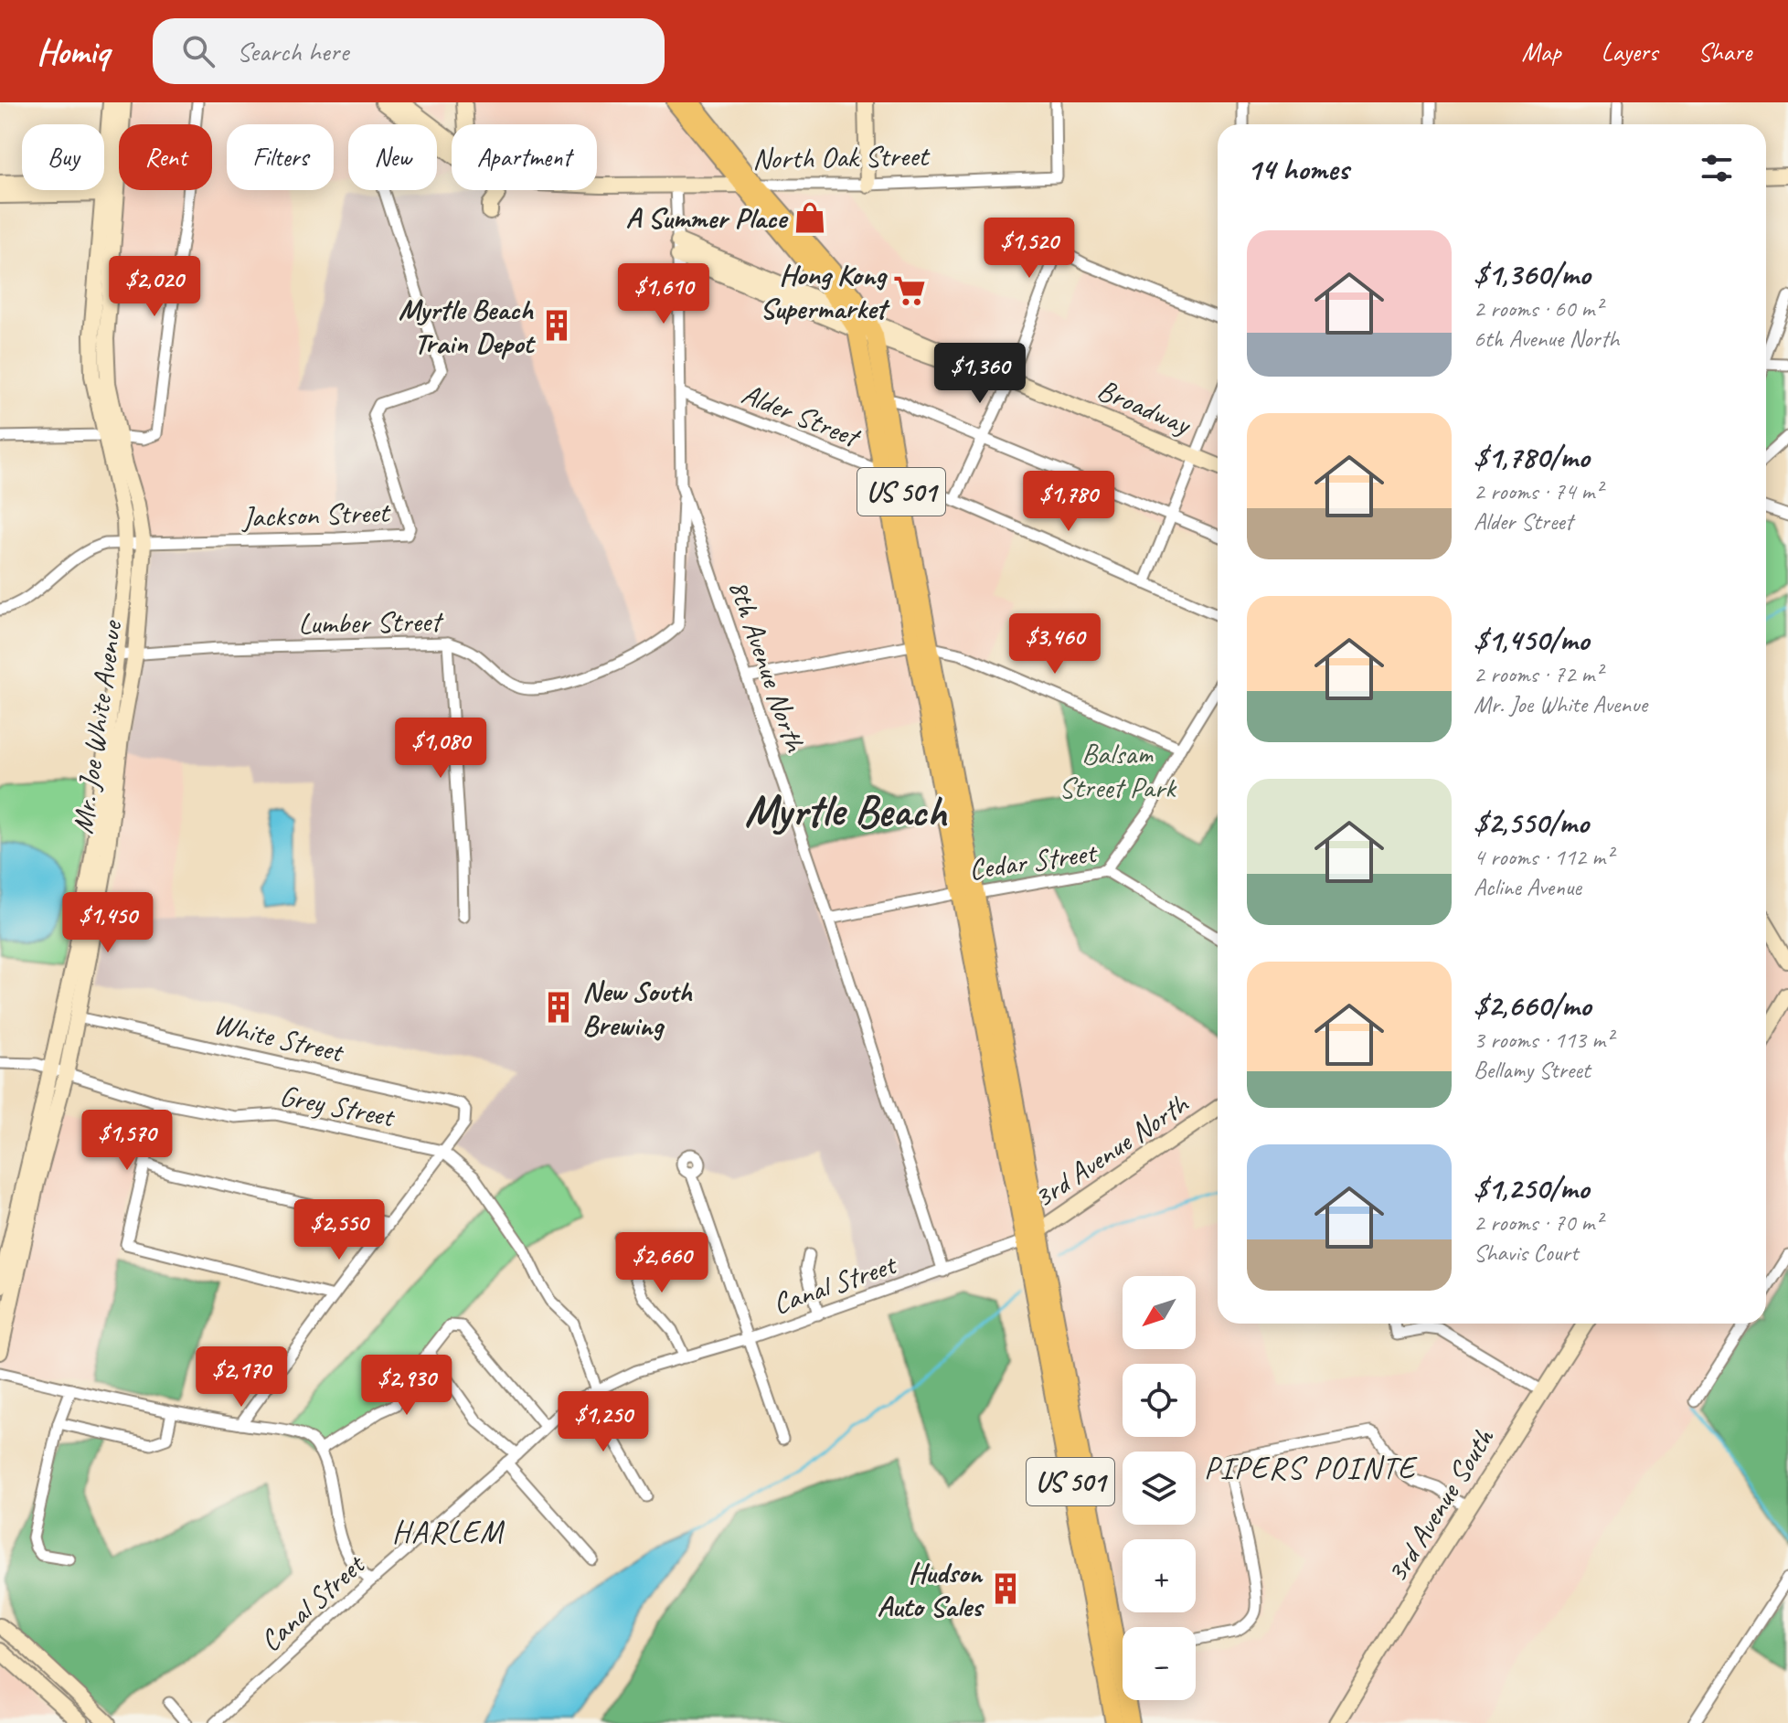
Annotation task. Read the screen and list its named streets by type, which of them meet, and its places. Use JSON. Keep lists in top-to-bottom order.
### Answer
{
  "streets": {
    "main road": [
      "North Oak Street",
      "Broadway",
      "US 501",
      "Mr. Joe White Avenue",
      "3rd Avenue North",
      "3rd Avenue South"
    ],
    "street": [
      "Alder Street",
      "Jackson Street",
      "Lumber Street",
      "8th Avenue North",
      "Cedar Street",
      "White Street",
      "Grey Street",
      "Canal Street"
    ]
  },
  "crossings": [
    ["North Oak Street", "US 501"],
    ["North Oak Street", "8th Avenue North"],
    ["Broadway", "US 501"],
    ["Broadway", "8th Avenue North"],
    ["Alder Street", "US 501"],
    ["Alder Street", "8th Avenue North"],
    ["US 501", "Cedar Street"],
    ["US 501", "3rd Avenue North"],
    ["US 501", "Canal Street"],
    ["Jackson Street", "Mr. Joe White Avenue"],
    ["Lumber Street", "8th Avenue North"],
    ["Lumber Street", "Mr. Joe White Avenue"],
    ["8th Avenue North", "Cedar Street"],
    ["8th Avenue North", "Canal Street"],
    ["Mr. Joe White Avenue", "White Street"],
    ["Mr. Joe White Avenue", "Grey Street"],
    ["White Street", "Grey Street"],
    ["3rd Avenue North", "Canal Street"]
  ],
  "districts": ["Myrtle Beach", "PIPERS POINTE", "HARLEM"],
  "parks": ["Balsam Street Park"],
  "places": {
    "shop": ["A Summer Place"],
    "supermarket": ["Hong Kong Supermarket"],
    "building": ["Myrtle Beach Train Depot", "New South Brewing", "Hudson Auto Sales"]
  },
  "north": "bottom left",
  "page": {
    "header": "Homiq",
    "search": "Search here",
    "nav": ["Map", "Layers", "Share"],
    "chip": [
      "Buy",
      "Rent",
      "Filters",
      "New",
      "Apartment"
    ],
    "heading": "14 homes",
    "list": [
      {
        "name": "$1,360/mo",
        "note": "2 rooms · 60 m² · 6th Avenue North"
      },
      {
        "name": "$1,780/mo",
        "note": "2 rooms · 74 m² · Alder Street"
      },
      {
        "name": "$1,450/mo",
        "note": "2 rooms · 72 m² · Mr. Joe White Avenue"
      },
      {
        "name": "$2,550/mo",
        "note": "4 rooms · 112 m² · Acline Avenue"
      },
      {
        "name": "$2,660/mo",
        "note": "3 rooms · 113 m² · Bellamy Street"
      },
      {
        "name": "$1,250/mo",
        "note": "2 rooms · 70 m² · Shavis Court"
      }
    ],
    "price": [
      "$1,520",
      "$2,020",
      "$1,610",
      "$1,360",
      "$1,780",
      "$3,460",
      "$1,080",
      "$1,450",
      "$1,570",
      "$2,550",
      "$2,660",
      "$2,170",
      "$2,930",
      "$1,250"
    ],
    "map_buttons": ["+", "−"]
  }
}
